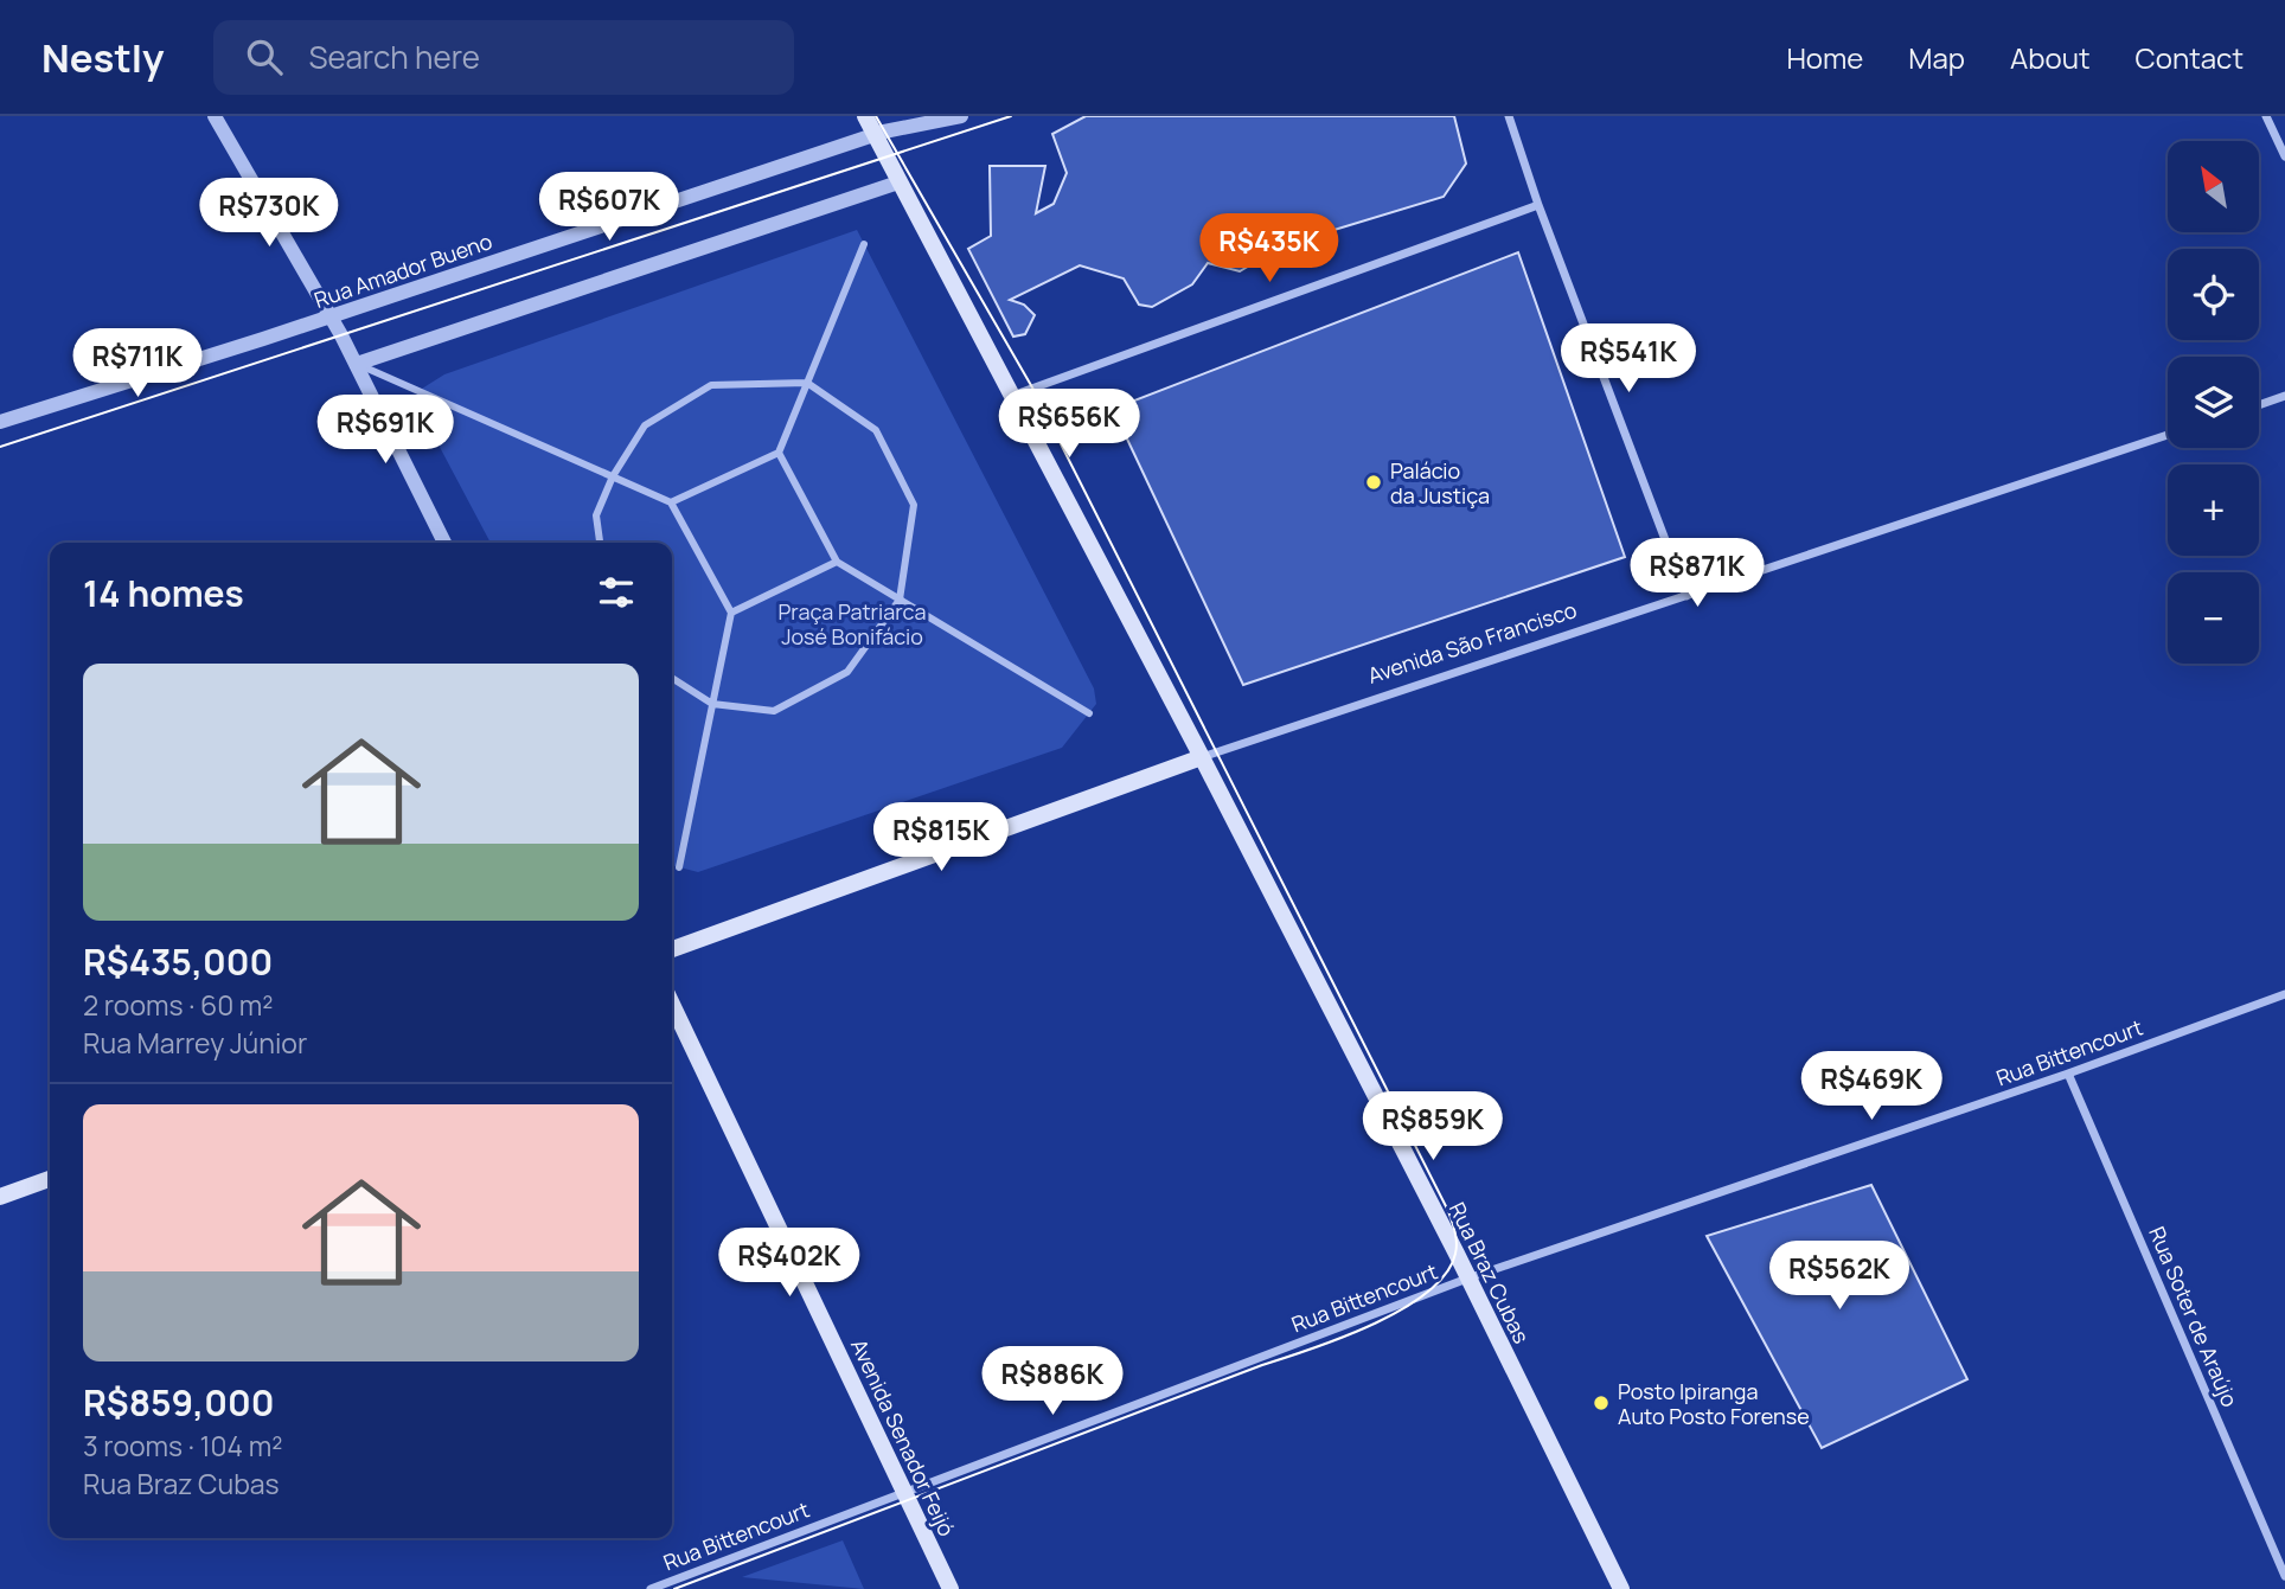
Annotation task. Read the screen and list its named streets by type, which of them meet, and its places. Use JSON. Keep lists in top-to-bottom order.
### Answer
{
  "streets": {
    "main road": ["Rua Braz Cubas", "Avenida Senador Feijó"],
    "street": [
      "Rua Amador Bueno",
      "Avenida São Francisco",
      "Rua Bittencourt",
      "Rua Soter de Araújo"
    ]
  },
  "crossings": [
    ["Avenida São Francisco", "Rua Braz Cubas"],
    ["Rua Bittencourt", "Rua Braz Cubas"],
    ["Rua Bittencourt", "Rua Soter de Araújo"],
    ["Rua Bittencourt", "Avenida Senador Feijó"]
  ],
  "parks": ["Praça Patriarca José Bonifácio"],
  "places": ["Palácio da Justiça", "Posto Ipiranga Auto Posto Forense"],
  "north": "top left",
  "page": {
    "header": "Nestly",
    "search": "Search here",
    "nav": [
      "Home",
      "Map",
      "About",
      "Contact"
    ],
    "map_buttons": ["+", "−"],
    "price": [
      "R$607K",
      "R$730K",
      "R$435K",
      "R$541K",
      "R$711K",
      "R$656K",
      "R$691K",
      "R$871K",
      "R$815K",
      "R$469K",
      "R$859K",
      "R$402K",
      "R$562K",
      "R$886K"
    ],
    "heading": "14 homes",
    "list": [
      {
        "name": "R$435,000",
        "note": "2 rooms · 60 m² · Rua Marrey Júnior"
      },
      {
        "name": "R$859,000",
        "note": "3 rooms · 104 m² · Rua Braz Cubas"
      }
    ]
  }
}
